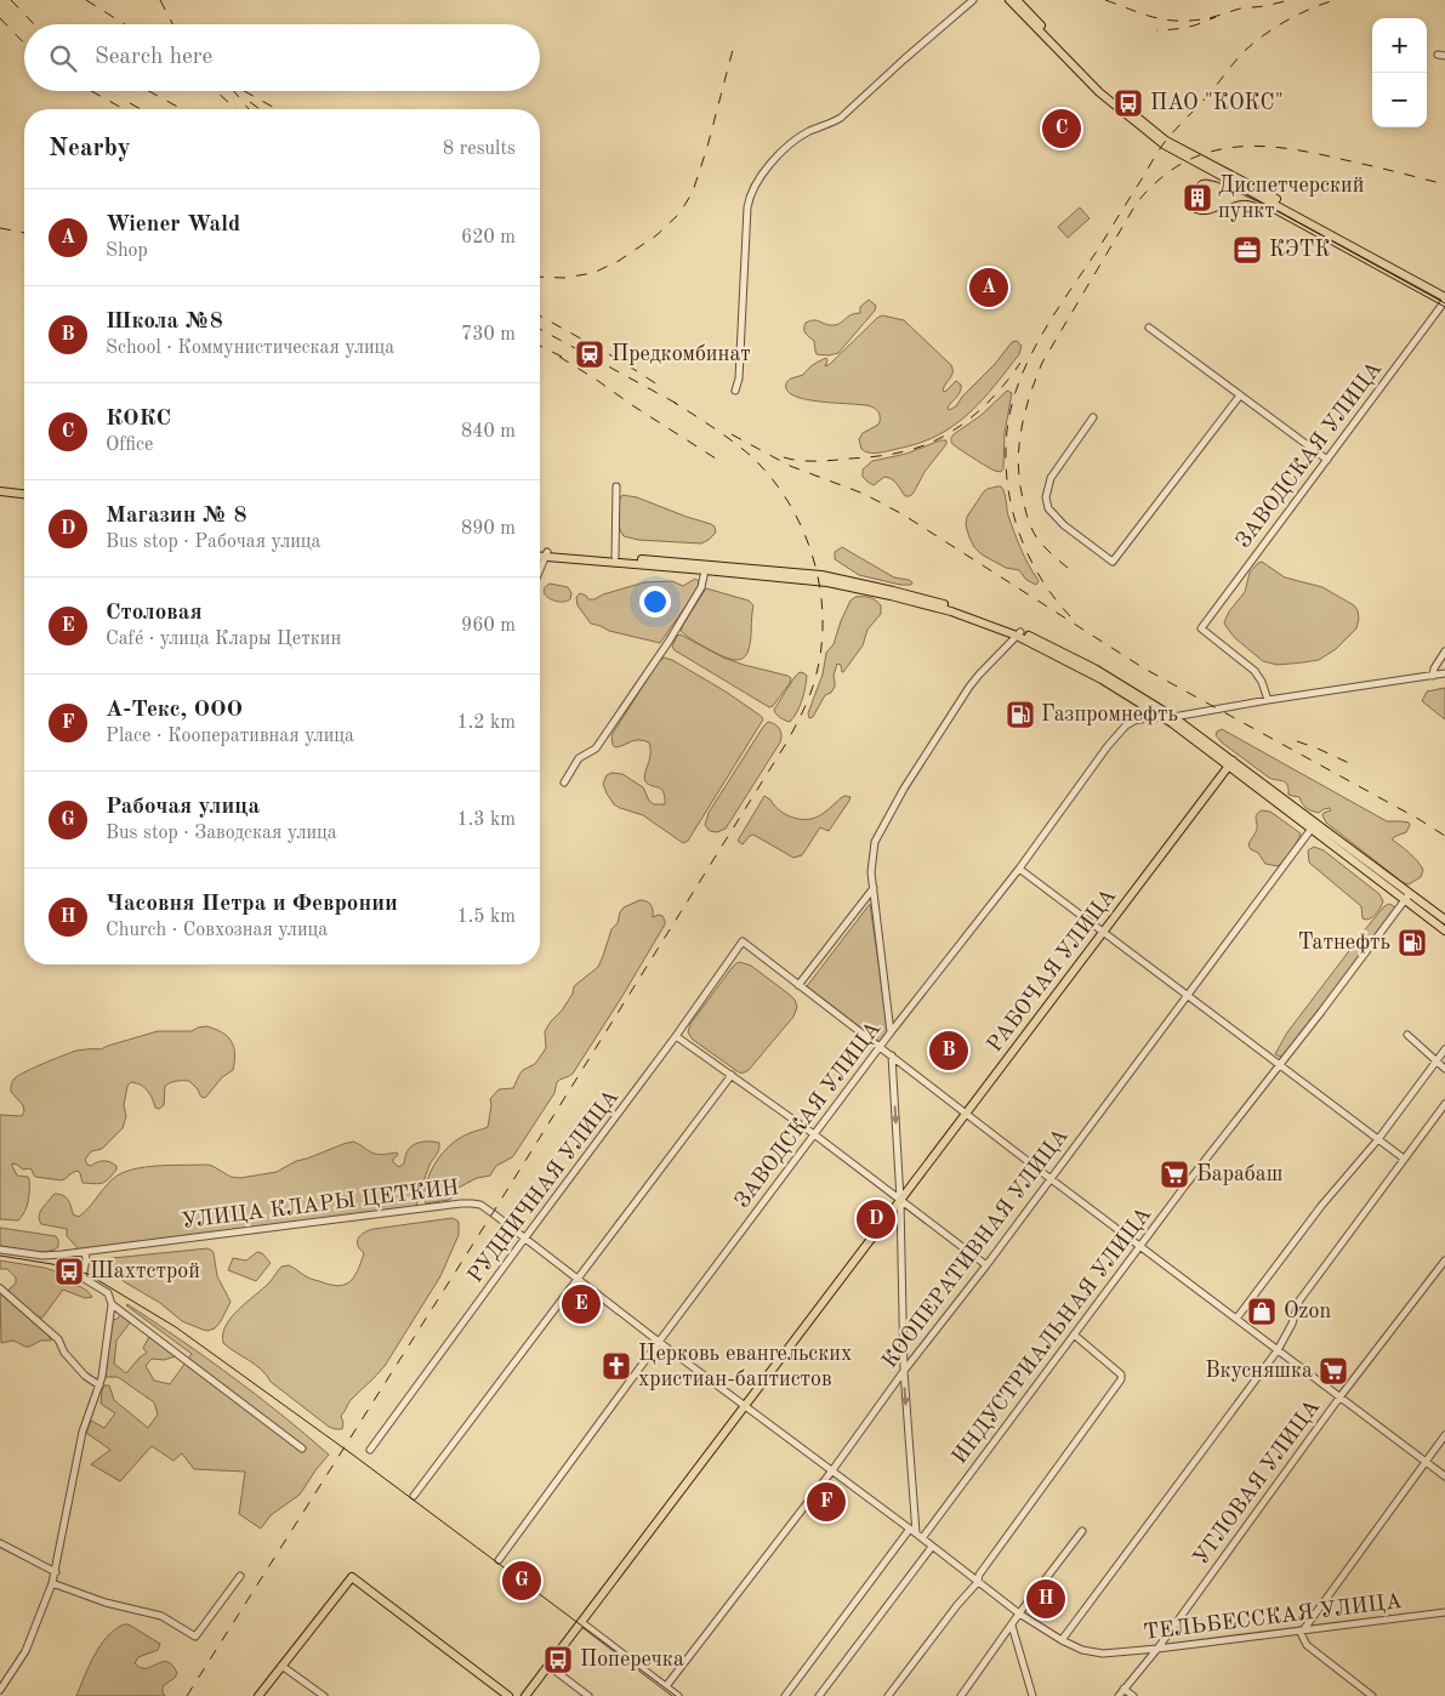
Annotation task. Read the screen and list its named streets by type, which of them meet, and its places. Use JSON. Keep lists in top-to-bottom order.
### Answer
{
  "streets": {
    "main road": ["РАБОЧАЯ УЛИЦА"],
    "street": [
      "ЗАВОДСКАЯ УЛИЦА",
      "РУДНИЧНАЯ УЛИЦА",
      "УЛИЦА КЛАРЫ ЦЕТКИН",
      "КООПЕРАТИВНАЯ УЛИЦА",
      "ИНДУСТРИАЛЬНАЯ УЛИЦА",
      "УГЛОВАЯ УЛИЦА",
      "ТЕЛЬБЕССКАЯ УЛИЦА"
    ]
  },
  "crossings": [
    ["ЗАВОДСКАЯ УЛИЦА", "УЛИЦА КЛАРЫ ЦЕТКИН"],
    ["РАБОЧАЯ УЛИЦА", "УЛИЦА КЛАРЫ ЦЕТКИН"],
    ["РУДНИЧНАЯ УЛИЦА", "УЛИЦА КЛАРЫ ЦЕТКИН"],
    ["УЛИЦА КЛАРЫ ЦЕТКИН", "КООПЕРАТИВНАЯ УЛИЦА"],
    ["УЛИЦА КЛАРЫ ЦЕТКИН", "ИНДУСТРИАЛЬНАЯ УЛИЦА"],
    ["УЛИЦА КЛАРЫ ЦЕТКИН", "ТЕЛЬБЕССКАЯ УЛИЦА"],
    ["УГЛОВАЯ УЛИЦА", "ТЕЛЬБЕССКАЯ УЛИЦА"]
  ],
  "places": {
    "bus stop": ["ПАО \"КОКС\"", "Шахтстрой", "Поперечка"],
    "building": ["Диспетчерский пункт"],
    "office": ["КЭТК"],
    "station": ["Предкомбинат"],
    "fuel station": ["Газпромнефть", "Татнефть"],
    "supermarket": ["Барабаш", "Вкусняшка"],
    "shop": ["Ozon"],
    "church": ["Церковь евангельских христиан-баптистов"]
  },
  "page": {
    "map_buttons": ["+", "−"],
    "search": "Search here",
    "pins": [
      "C",
      "A",
      "B",
      "D",
      "E",
      "F",
      "G",
      "H"
    ],
    "heading": ["Nearby", "8 results"],
    "list": [
      {
        "mark": "A",
        "name": "Wiener Wald",
        "note": "Shop",
        "value": "620 m"
      },
      {
        "mark": "B",
        "name": "Школа №8",
        "note": "School · Коммунистическая улица",
        "value": "730 m"
      },
      {
        "mark": "C",
        "name": "КОКС",
        "note": "Office",
        "value": "840 m"
      },
      {
        "mark": "D",
        "name": "Магазин № 8",
        "note": "Bus stop · Рабочая улица",
        "value": "890 m"
      },
      {
        "mark": "E",
        "name": "Столовая",
        "note": "Café · улица Клары Цеткин",
        "value": "960 m"
      },
      {
        "mark": "F",
        "name": "А-Текс, ООО",
        "note": "Place · Кооперативная улица",
        "value": "1.2 km"
      },
      {
        "mark": "G",
        "name": "Рабочая улица",
        "note": "Bus stop · Заводская улица",
        "value": "1.3 km"
      },
      {
        "mark": "H",
        "name": "Часовня Петра и Февронии",
        "note": "Church · Совхозная улица",
        "value": "1.5 km"
      }
    ]
  }
}
